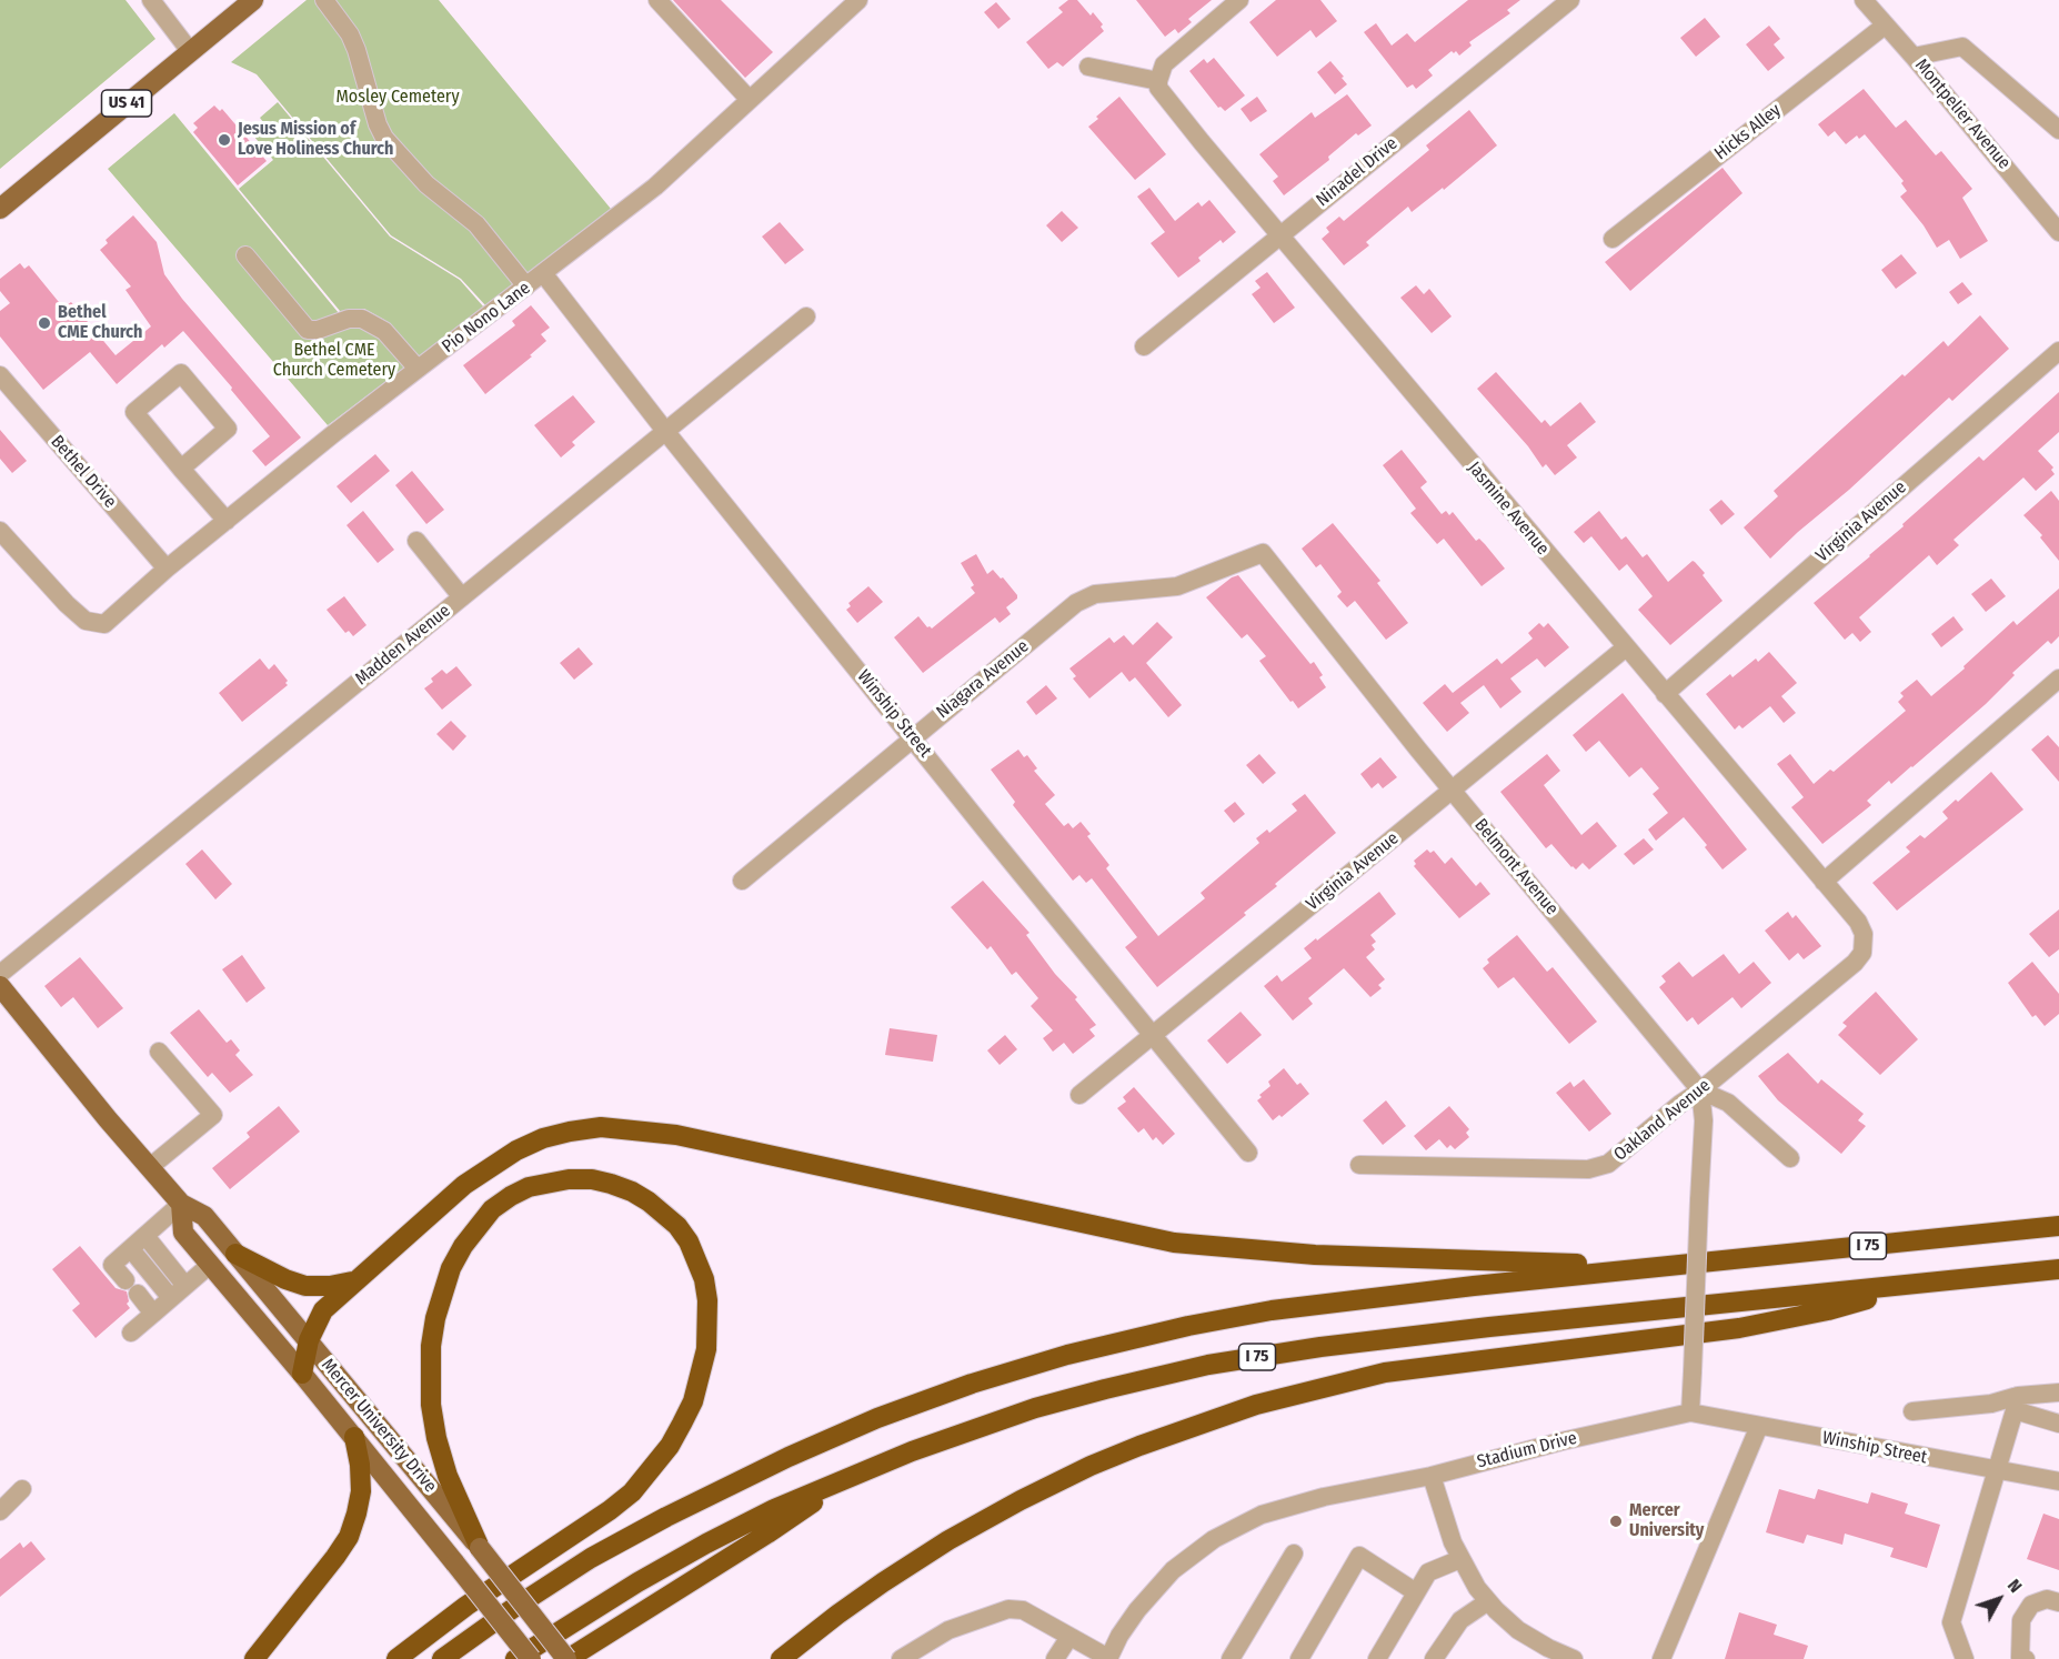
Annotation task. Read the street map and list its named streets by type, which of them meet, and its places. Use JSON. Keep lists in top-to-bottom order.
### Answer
{
  "streets": {
    "highway": ["I 75"],
    "main road": ["US 41", "Mercer University Drive"],
    "street": [
      "Montpelier Avenue",
      "Hicks Alley",
      "Ninadel Drive",
      "Pio Nono Lane",
      "Bethel Drive",
      "Jasmine Avenue",
      "Virginia Avenue",
      "Madden Avenue",
      "Niagara Avenue",
      "Winship Street",
      "Belmont Avenue",
      "Oakland Avenue",
      "Stadium Drive"
    ]
  },
  "crossings": [
    ["Montpelier Avenue", "Hicks Alley"],
    ["Ninadel Drive", "Jasmine Avenue"],
    ["Pio Nono Lane", "Bethel Drive"],
    ["Pio Nono Lane", "Winship Street"],
    ["Jasmine Avenue", "Virginia Avenue"],
    ["Jasmine Avenue", "Oakland Avenue"],
    ["Virginia Avenue", "Winship Street"],
    ["Virginia Avenue", "Belmont Avenue"],
    ["Madden Avenue", "Winship Street"],
    ["Niagara Avenue", "Winship Street"],
    ["Niagara Avenue", "Belmont Avenue"],
    ["Winship Street", "Stadium Drive"],
    ["Belmont Avenue", "Oakland Avenue"]
  ],
  "parks": ["Mosley Cemetery", "Bethel CME Church Cemetery"],
  "places": ["Jesus Mission of Love Holiness Church", "Bethel CME Church", "Mercer University"],
  "north": "top right"
}
